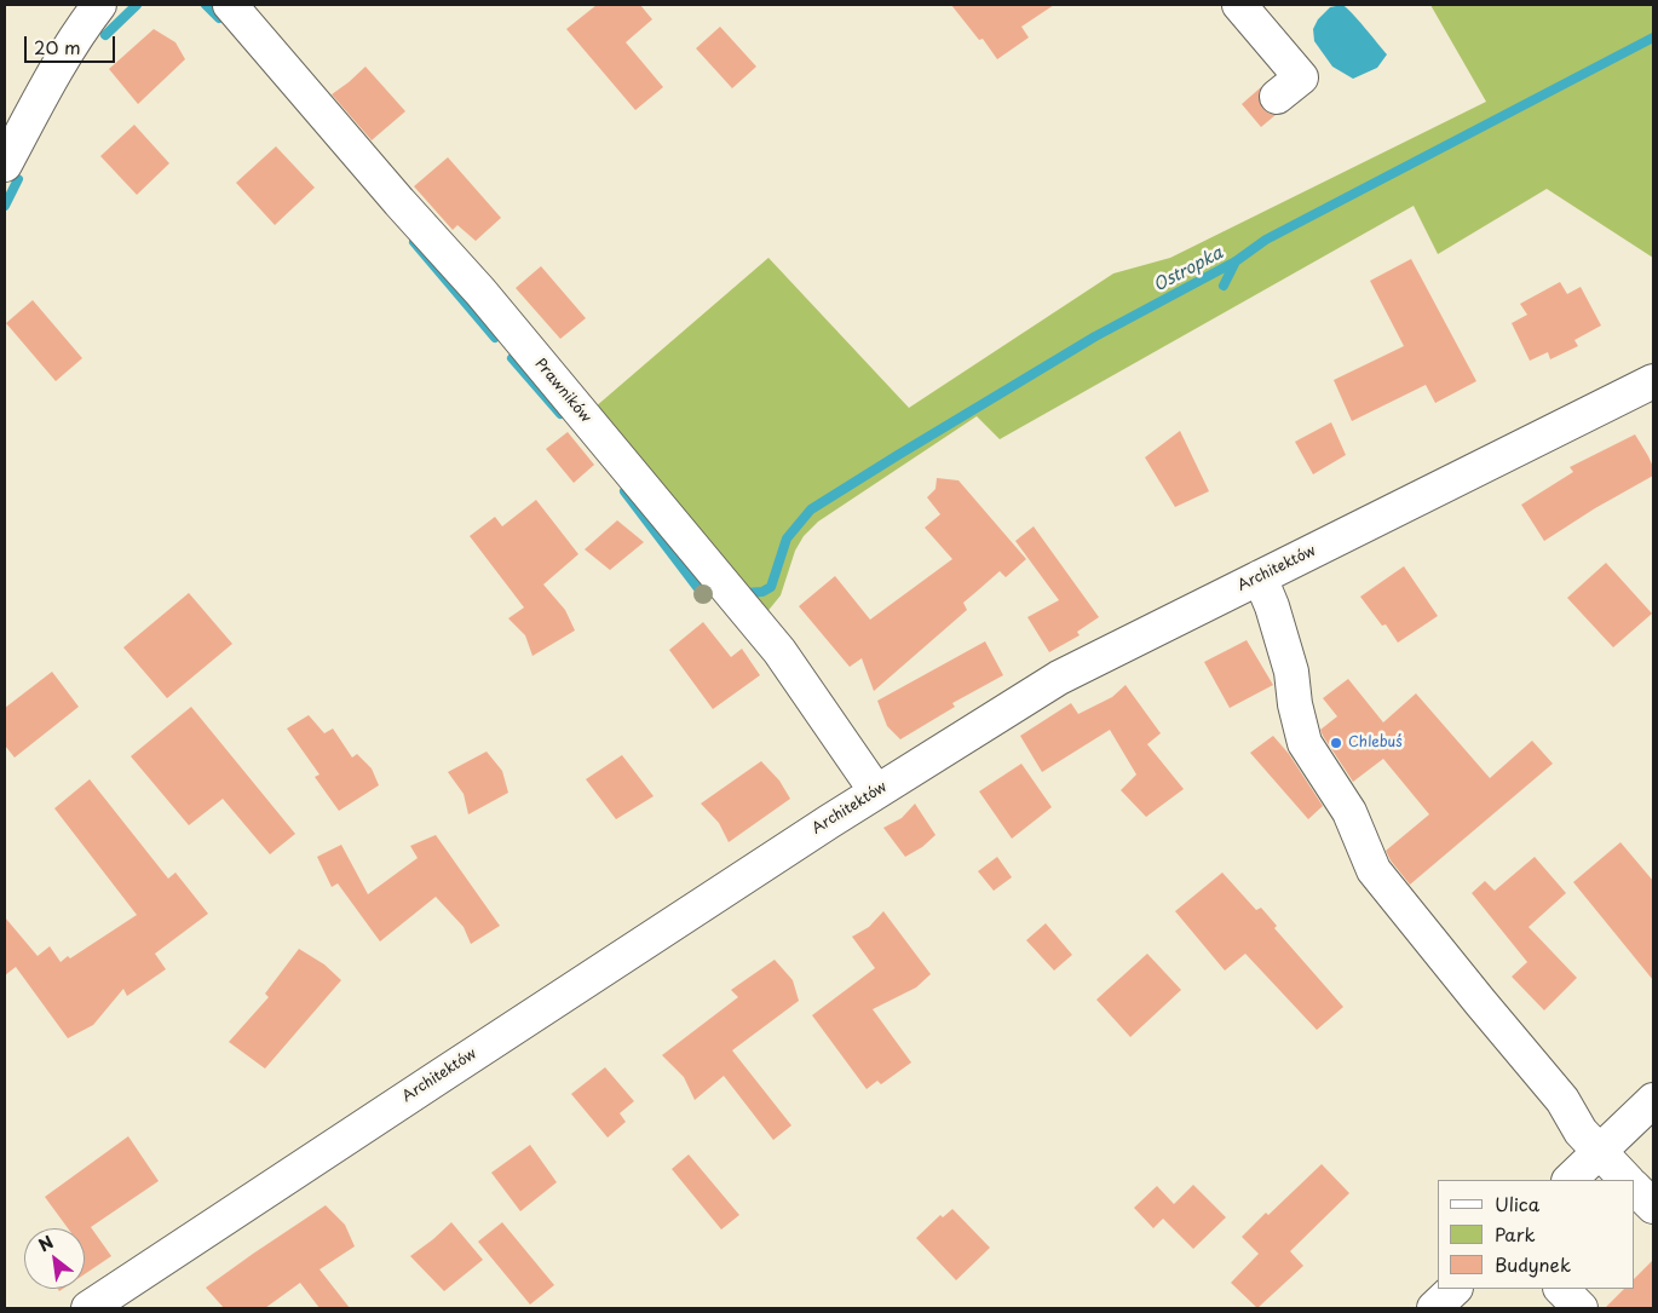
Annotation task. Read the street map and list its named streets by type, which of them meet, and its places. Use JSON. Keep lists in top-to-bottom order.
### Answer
{
  "streets": {
    "street": ["Prawników", "Architektów"]
  },
  "crossings": [
    ["Prawników", "Architektów"]
  ],
  "water": ["Ostropka"],
  "places": ["Chlebuś"],
  "legend": ["Ulica", "Park", "Budynek"],
  "scale_bar": "20 m",
  "north": "top left"
}
